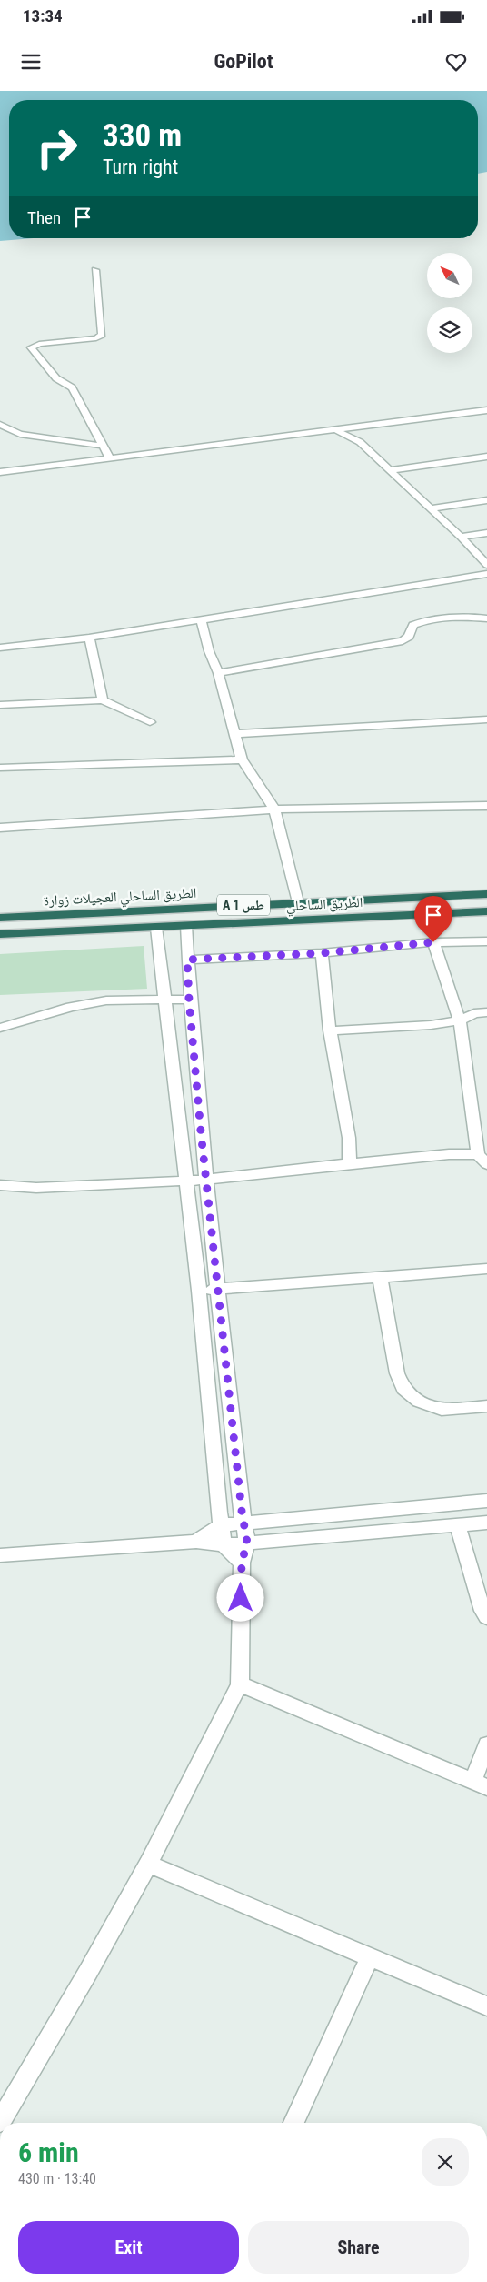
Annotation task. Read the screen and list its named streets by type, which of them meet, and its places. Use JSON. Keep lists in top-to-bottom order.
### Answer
{
  "streets": {
    "highway": ["الطريق الساحلي العجيلات زوارة", "الطريق الساحلي", "A 1 طس"]
  },
  "north": "top left",
  "page": {
    "status": "13:34",
    "header": "GoPilot",
    "turn": ["330 m", "Turn right"],
    "then": "Then",
    "heading": ["6 min", "430 m · 13:40"],
    "buttons": ["Exit", "Share"]
  }
}
